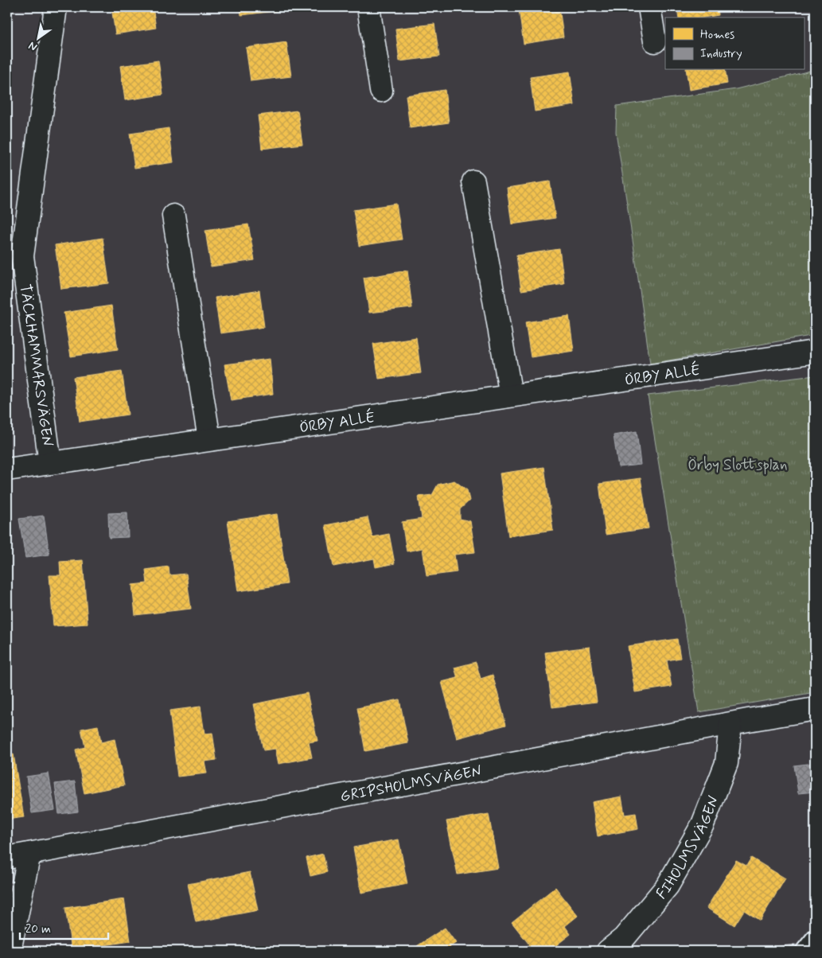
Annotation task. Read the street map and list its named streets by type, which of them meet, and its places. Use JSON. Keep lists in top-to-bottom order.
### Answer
{
  "streets": {
    "street": [
      "TÄCKHAMMARSVÄGEN",
      "ÖRBY ALLÉ",
      "GRIPSHOLMSVÄGEN",
      "FIHOLMSVÄGEN"
    ]
  },
  "crossings": [
    ["TÄCKHAMMARSVÄGEN", "ÖRBY ALLÉ"],
    ["GRIPSHOLMSVÄGEN", "FIHOLMSVÄGEN"]
  ],
  "parks": ["Örby Slottsplan"],
  "legend": ["Homes", "Industry"],
  "scale_bar": "20 m",
  "north": "bottom left"
}
